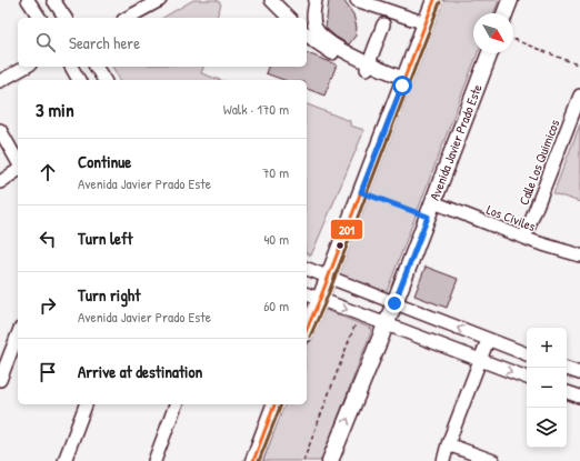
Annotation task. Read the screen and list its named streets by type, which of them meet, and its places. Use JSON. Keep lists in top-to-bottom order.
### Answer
{
  "streets": {
    "main road": ["Avenida Javier Prado Este"],
    "street": ["Calle Los Quimicos", "Los Civiles"]
  },
  "crossings": [
    ["Avenida Javier Prado Este", "Los Civiles"],
    ["Calle Los Quimicos", "Los Civiles"]
  ],
  "lines": ["transit line 201"],
  "north": "bottom right",
  "page": {
    "search": "Search here",
    "heading": ["3 min", "Walk · 170 m"],
    "list": [
      ["Continue", "Avenida Javier Prado Este", "70 m"],
      ["Turn left", "40 m"],
      ["Turn right", "Avenida Javier Prado Este", "60 m"],
      "Arrive at destination"
    ],
    "map_buttons": ["+", "−"]
  }
}
